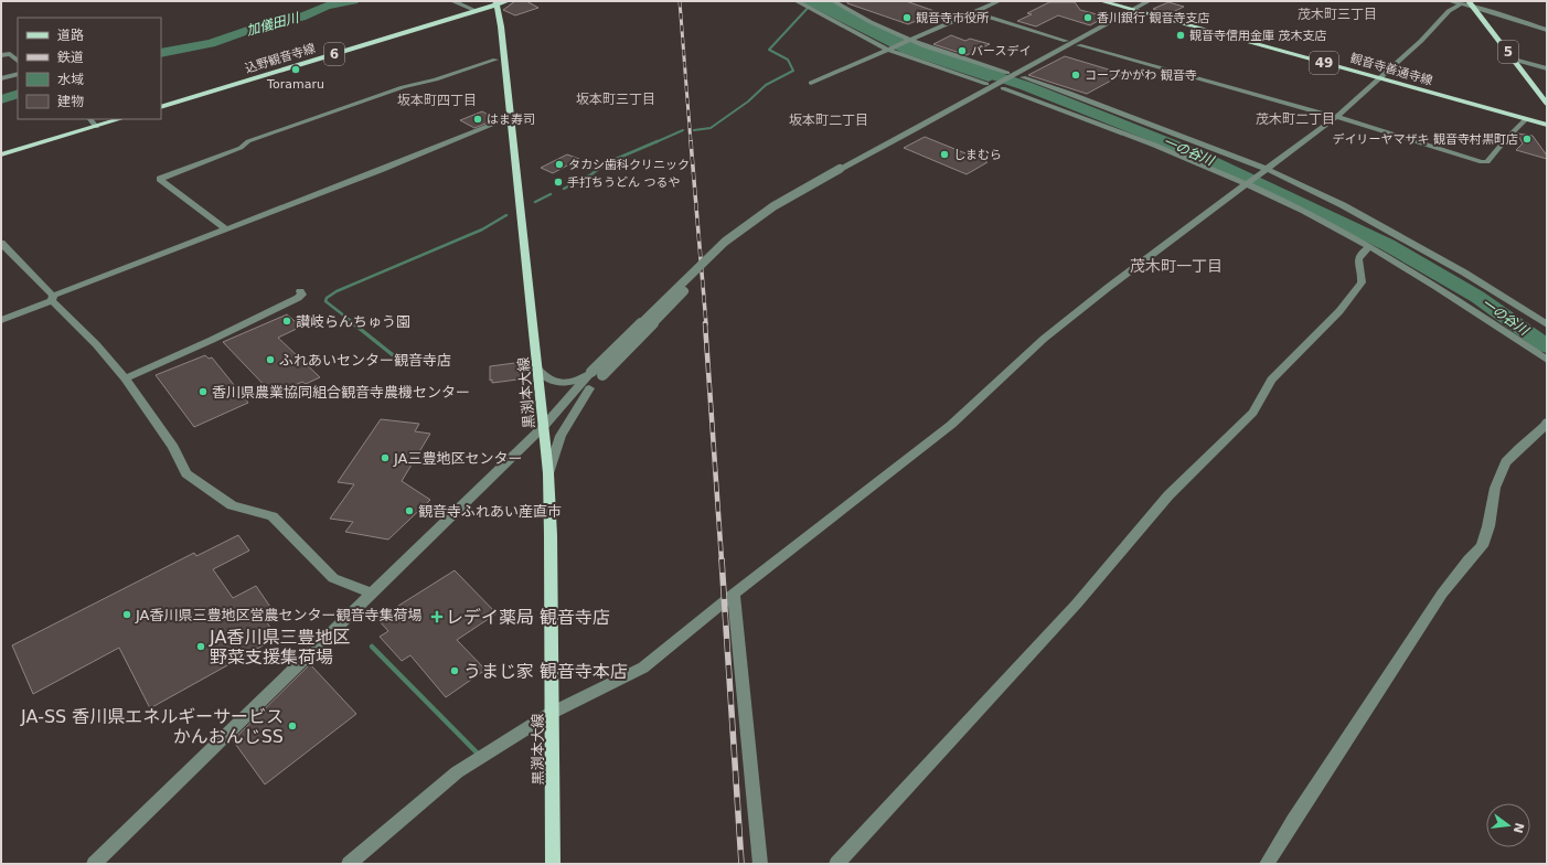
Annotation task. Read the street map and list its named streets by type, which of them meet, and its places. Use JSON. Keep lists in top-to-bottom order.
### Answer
{
  "streets": {
    "main road": [
      "5",
      "6",
      "込野観音寺線",
      "49",
      "観音寺善通寺線",
      "黒渕本大線"
    ]
  },
  "crossings": [
    ["込野観音寺線", "黒渕本大線"]
  ],
  "districts": [
    "茂木町三丁目",
    "坂本町三丁目",
    "坂本町四丁目",
    "茂木町二丁目",
    "坂本町二丁目",
    "茂木町一丁目"
  ],
  "water": ["加儀田川", "一の谷川"],
  "places": {
    "other": [
      "観音寺市役所",
      "香川銀行 観音寺支店",
      "観音寺信用金庫 茂木支店",
      "バースデイ",
      "Toramaru",
      "コープかがわ 観音寺",
      "はま寿司",
      "デイリーヤマザキ 観音寺村黒町店",
      "しまむら",
      "タカシ歯科クリニック",
      "手打ちうどん つるや",
      "讃岐らんちゅう園",
      "ふれあいセンター観音寺店",
      "香川県農業協同組合観音寺農機センター",
      "JA三豊地区センター",
      "観音寺ふれあい産直市",
      "JA香川県三豊地区営農センター観音寺集荷場",
      "JA香川県三豊地区 野菜支援集荷場",
      "うまじ家 観音寺本店",
      "JA-SS 香川県エネルギーサービス かんおんじSS"
    ],
    "health": ["レデイ薬局 観音寺店"]
  },
  "legend": [
    "道路",
    "鉄道",
    "水域",
    "建物"
  ],
  "north": "right"
}
